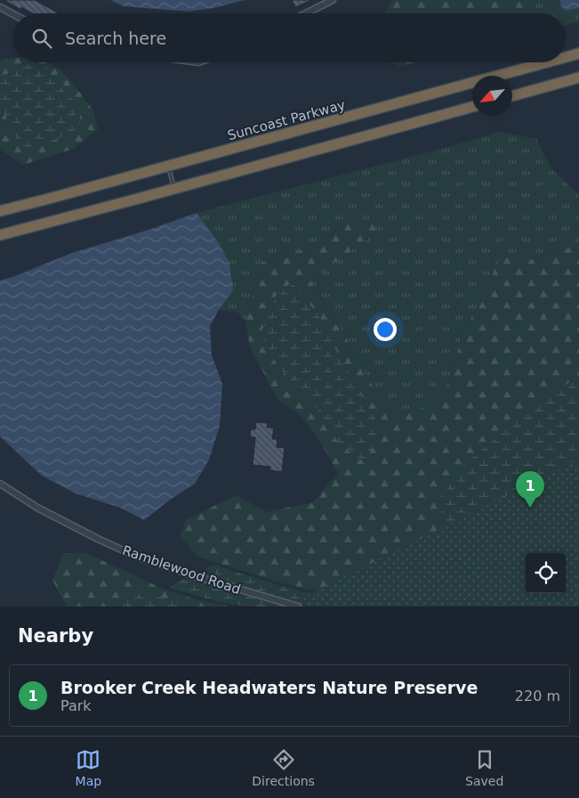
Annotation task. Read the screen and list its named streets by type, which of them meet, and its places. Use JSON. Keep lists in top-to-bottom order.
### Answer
{
  "streets": {
    "highway": ["Suncoast Parkway"],
    "street": ["Ramblewood Road"]
  },
  "north": "bottom left",
  "page": {
    "search": "Search here",
    "pins": "1",
    "heading": "Nearby",
    "list": [
      {
        "mark": "1",
        "name": "Brooker Creek Headwaters Nature Preserve",
        "note": "Park",
        "value": "220 m"
      }
    ],
    "nav": ["Map", "Directions", "Saved"]
  }
}
